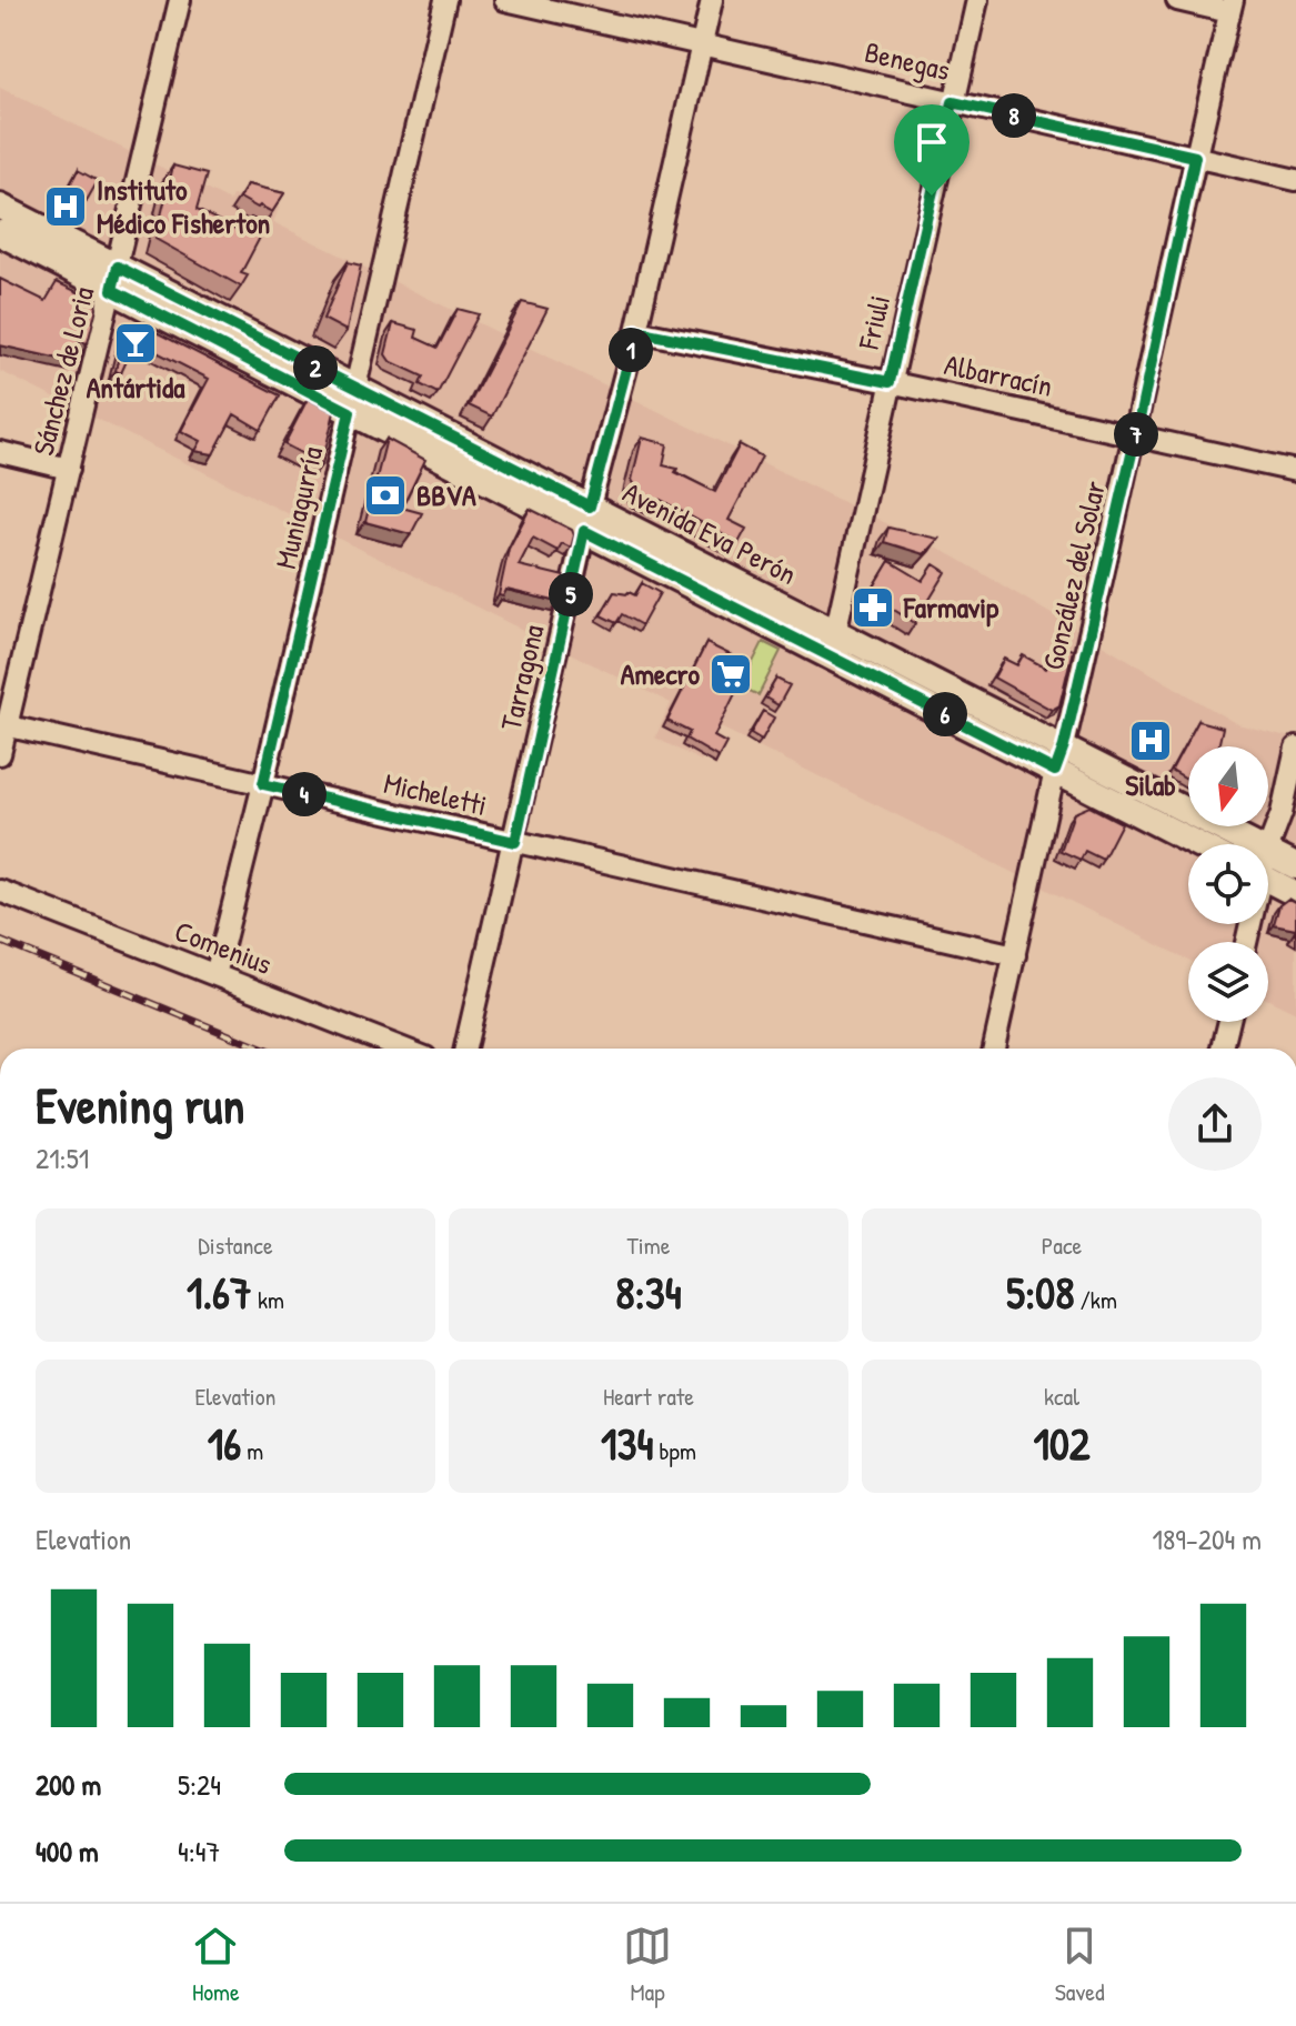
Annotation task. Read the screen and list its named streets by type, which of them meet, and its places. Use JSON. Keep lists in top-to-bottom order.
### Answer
{
  "streets": {
    "main road": ["Avenida Eva Perón"],
    "street": [
      "Benegas",
      "Friuli",
      "Sánchez de Loria",
      "Albarracín",
      "Muniagurría",
      "González del Solar",
      "Tarragona",
      "Micheletti",
      "Comenius"
    ]
  },
  "crossings": [
    ["Benegas", "Friuli"],
    ["Benegas", "González del Solar"],
    ["Benegas", "Tarragona"],
    ["Friuli", "Albarracín"],
    ["Friuli", "Avenida Eva Perón"],
    ["Sánchez de Loria", "Avenida Eva Perón"],
    ["Sánchez de Loria", "Micheletti"],
    ["Albarracín", "González del Solar"],
    ["Albarracín", "Tarragona"],
    ["Muniagurría", "Avenida Eva Perón"],
    ["Muniagurría", "Micheletti"],
    ["Muniagurría", "Comenius"],
    ["Avenida Eva Perón", "González del Solar"],
    ["Avenida Eva Perón", "Tarragona"],
    ["González del Solar", "Micheletti"],
    ["Tarragona", "Micheletti"]
  ],
  "places": {
    "hospital": ["Instituto Médico Fisherton", "Silab"],
    "bar": ["Antártida"],
    "bank": ["BBVA"],
    "pharmacy": ["Farmavip"],
    "supermarket": ["Amecro"]
  },
  "north": "bottom",
  "page": {
    "pins": [
      "8",
      "1",
      "2",
      "7",
      "5",
      "6",
      "4"
    ],
    "heading": ["Evening run", "21:51"],
    "stats": [
      ["Distance", "1.67 km"],
      ["Time", "8:34"],
      ["Pace", "5:08 /km"],
      ["Elevation", "16 m"],
      ["Heart rate", "134 bpm"],
      ["kcal", "102"]
    ],
    "chart": ["Elevation", "189–204 m"],
    "list": [
      {
        "name": "200 m",
        "note": "5:24"
      },
      {
        "name": "400 m",
        "note": "4:47"
      }
    ],
    "tabs": ["Home", "Map", "Saved"]
  }
}
